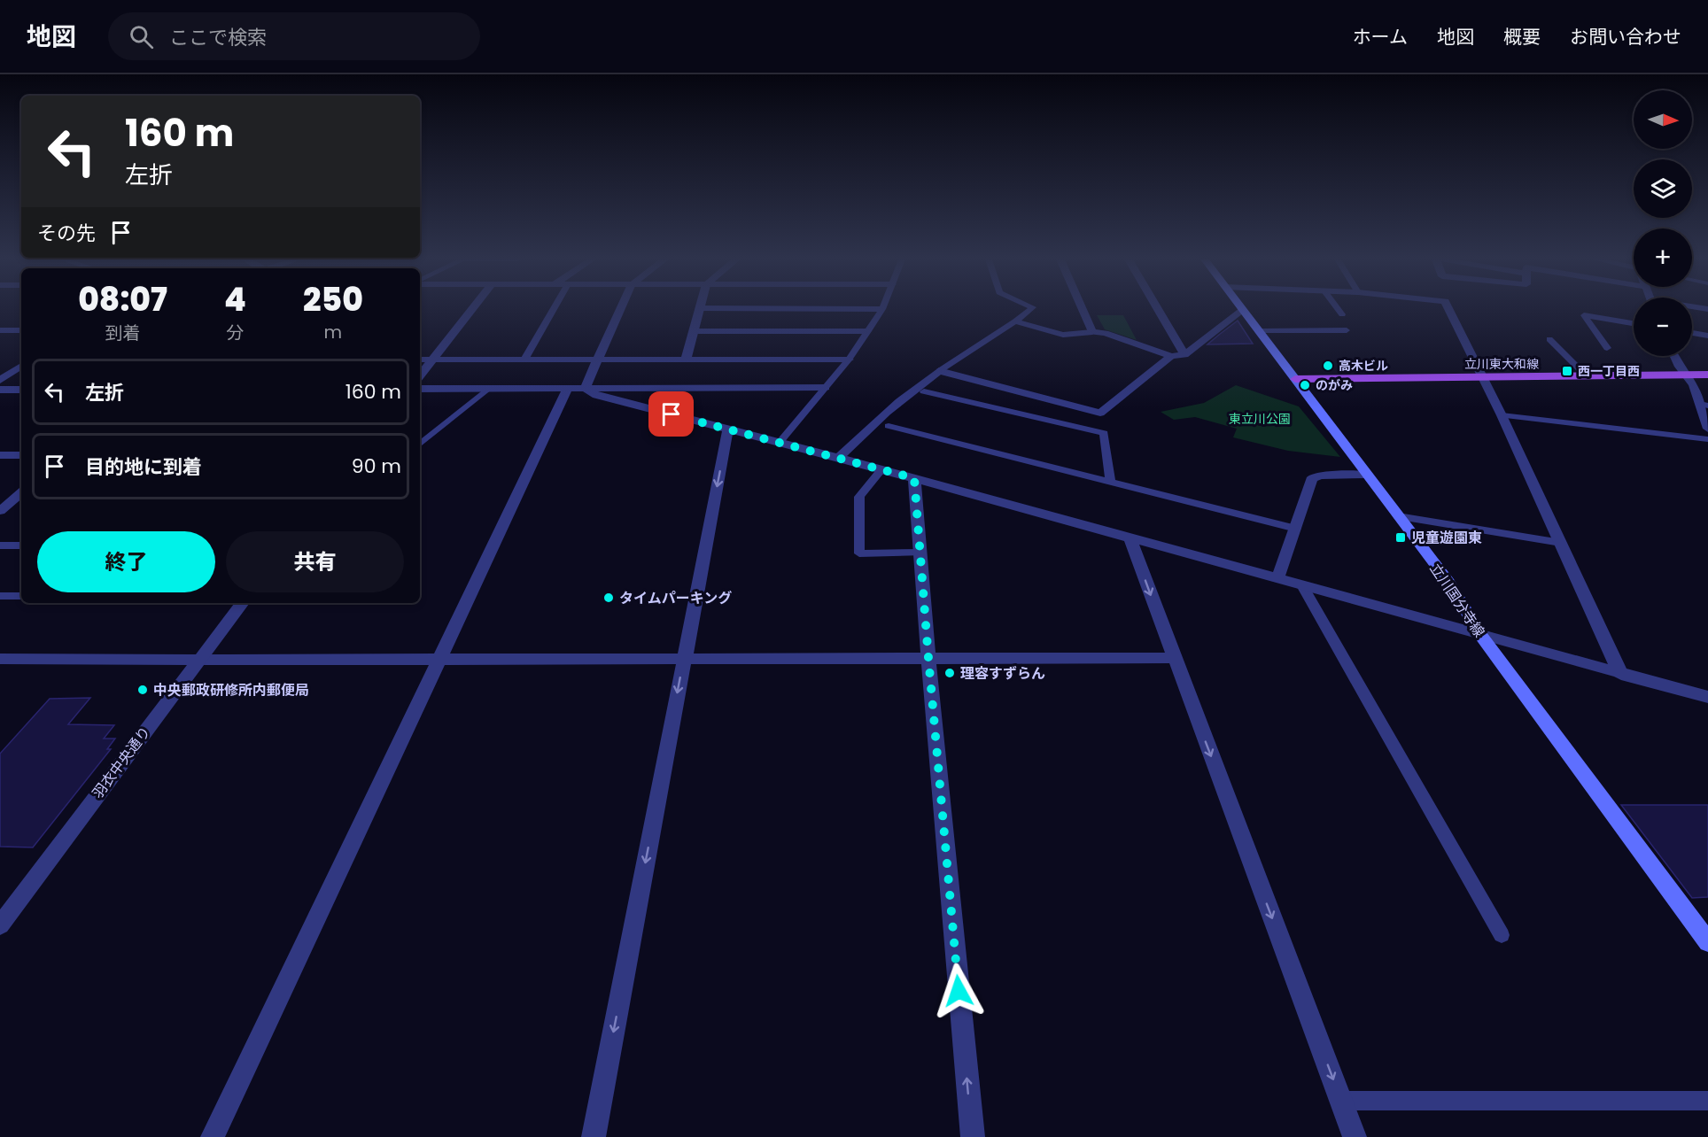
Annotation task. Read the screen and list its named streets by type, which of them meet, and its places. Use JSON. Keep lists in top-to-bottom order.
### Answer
{
  "streets": {
    "main road": ["立川東大和線", "立川国分寺線"],
    "street": ["羽衣中央通り"]
  },
  "crossings": [
    ["立川東大和線", "立川国分寺線"]
  ],
  "parks": ["東立川公園"],
  "places": {
    "other": [
      "高木ビル",
      "のがみ",
      "タイムパーキング",
      "理容すずらん",
      "中央郵政研修所内郵便局"
    ],
    "transit": ["西一丁目西", "児童遊園東"]
  },
  "north": "right",
  "page": {
    "header": "地図",
    "search": "ここで検索",
    "nav": [
      "ホーム",
      "地図",
      "概要",
      "お問い合わせ"
    ],
    "map_buttons": ["+", "−"],
    "turn": ["160 m", "左折"],
    "then": "その先",
    "eta": [
      "08:07",
      "到着",
      "4",
      "分",
      "250",
      "m"
    ],
    "list": [
      {
        "name": "左折",
        "value": "160 m"
      },
      {
        "name": "目的地に到着",
        "value": "90 m"
      }
    ],
    "buttons": ["終了", "共有"]
  }
}
